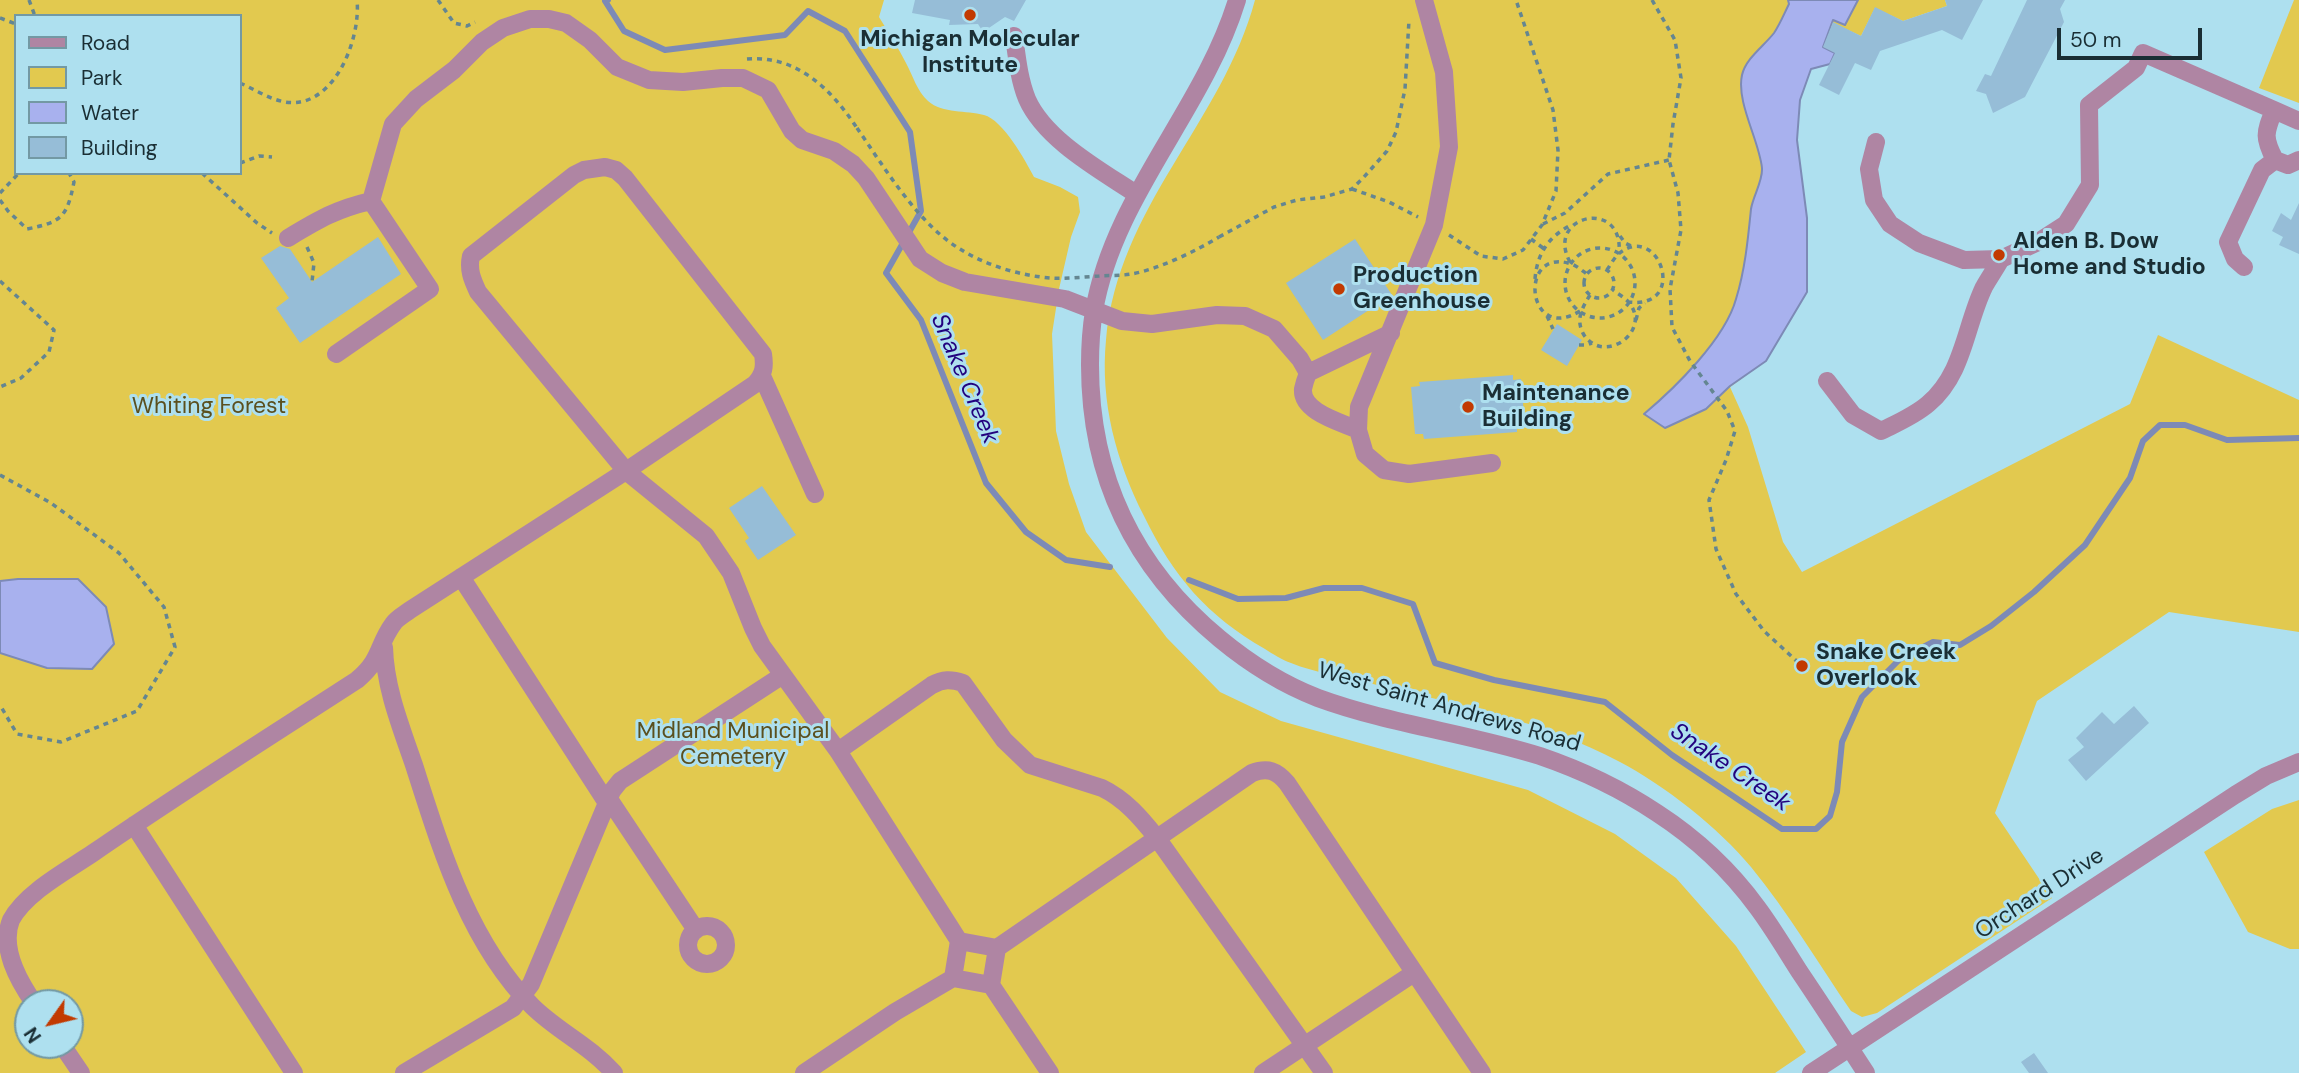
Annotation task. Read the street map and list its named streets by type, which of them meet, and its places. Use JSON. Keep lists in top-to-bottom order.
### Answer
{
  "streets": {
    "street": ["West Saint Andrews Road", "Orchard Drive"]
  },
  "crossings": [
    ["West Saint Andrews Road", "Orchard Drive"]
  ],
  "water": ["Snake Creek"],
  "parks": ["Whiting Forest", "Midland Municipal Cemetery"],
  "places": [
    "Michigan Molecular Institute",
    "Alden B. Dow Home and Studio",
    "Production Greenhouse",
    "Maintenance Building",
    "Snake Creek Overlook"
  ],
  "legend": [
    "Road",
    "Park",
    "Water",
    "Building"
  ],
  "scale_bar": "50 m",
  "north": "bottom left"
}
